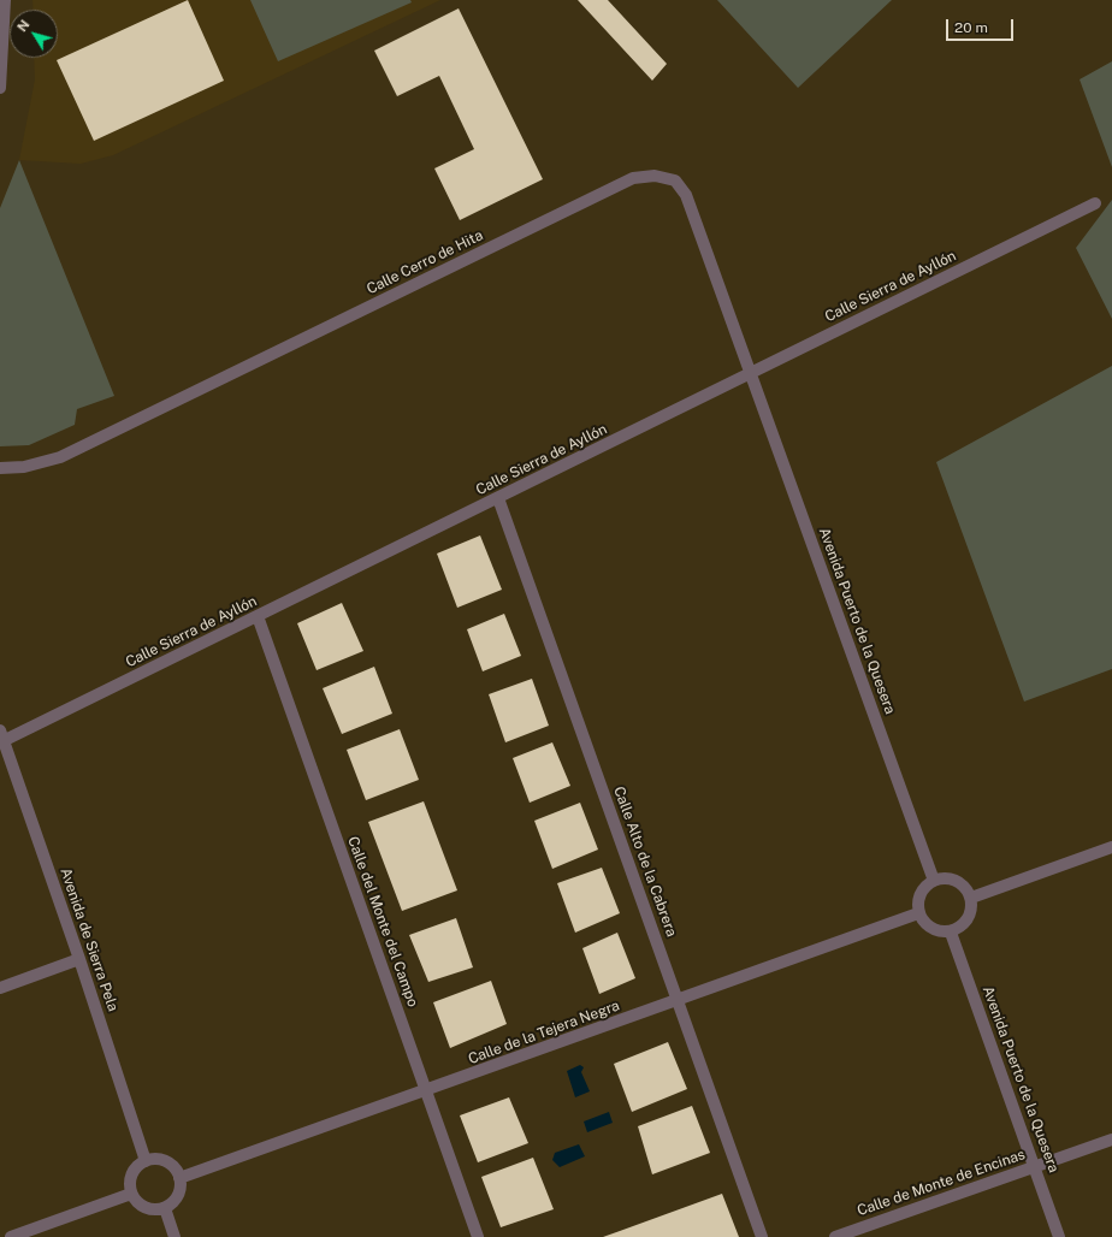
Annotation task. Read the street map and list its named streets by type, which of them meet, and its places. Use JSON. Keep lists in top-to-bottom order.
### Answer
{
  "streets": {
    "street": [
      "Calle Cerro de Hita",
      "Calle Sierra de Ayllón",
      "Avenida Puerto de la Quesera",
      "Calle Alto de la Cabrera",
      "Calle del Monte del Campo",
      "Avenida de Sierra Pela",
      "Calle de la Tejera Negra",
      "Calle de Monte de Encinas"
    ]
  },
  "crossings": [
    ["Calle Cerro de Hita", "Calle Sierra de Ayllón"],
    ["Calle Cerro de Hita", "Avenida Puerto de la Quesera"],
    ["Calle Sierra de Ayllón", "Avenida Puerto de la Quesera"],
    ["Calle Sierra de Ayllón", "Calle Alto de la Cabrera"],
    ["Calle Sierra de Ayllón", "Calle del Monte del Campo"],
    ["Calle Sierra de Ayllón", "Avenida de Sierra Pela"],
    ["Avenida Puerto de la Quesera", "Calle de la Tejera Negra"],
    ["Avenida Puerto de la Quesera", "Calle de Monte de Encinas"],
    ["Calle Alto de la Cabrera", "Calle de la Tejera Negra"],
    ["Calle del Monte del Campo", "Calle de la Tejera Negra"],
    ["Avenida de Sierra Pela", "Calle de la Tejera Negra"]
  ],
  "scale_bar": "20 m",
  "north": "top left"
}
